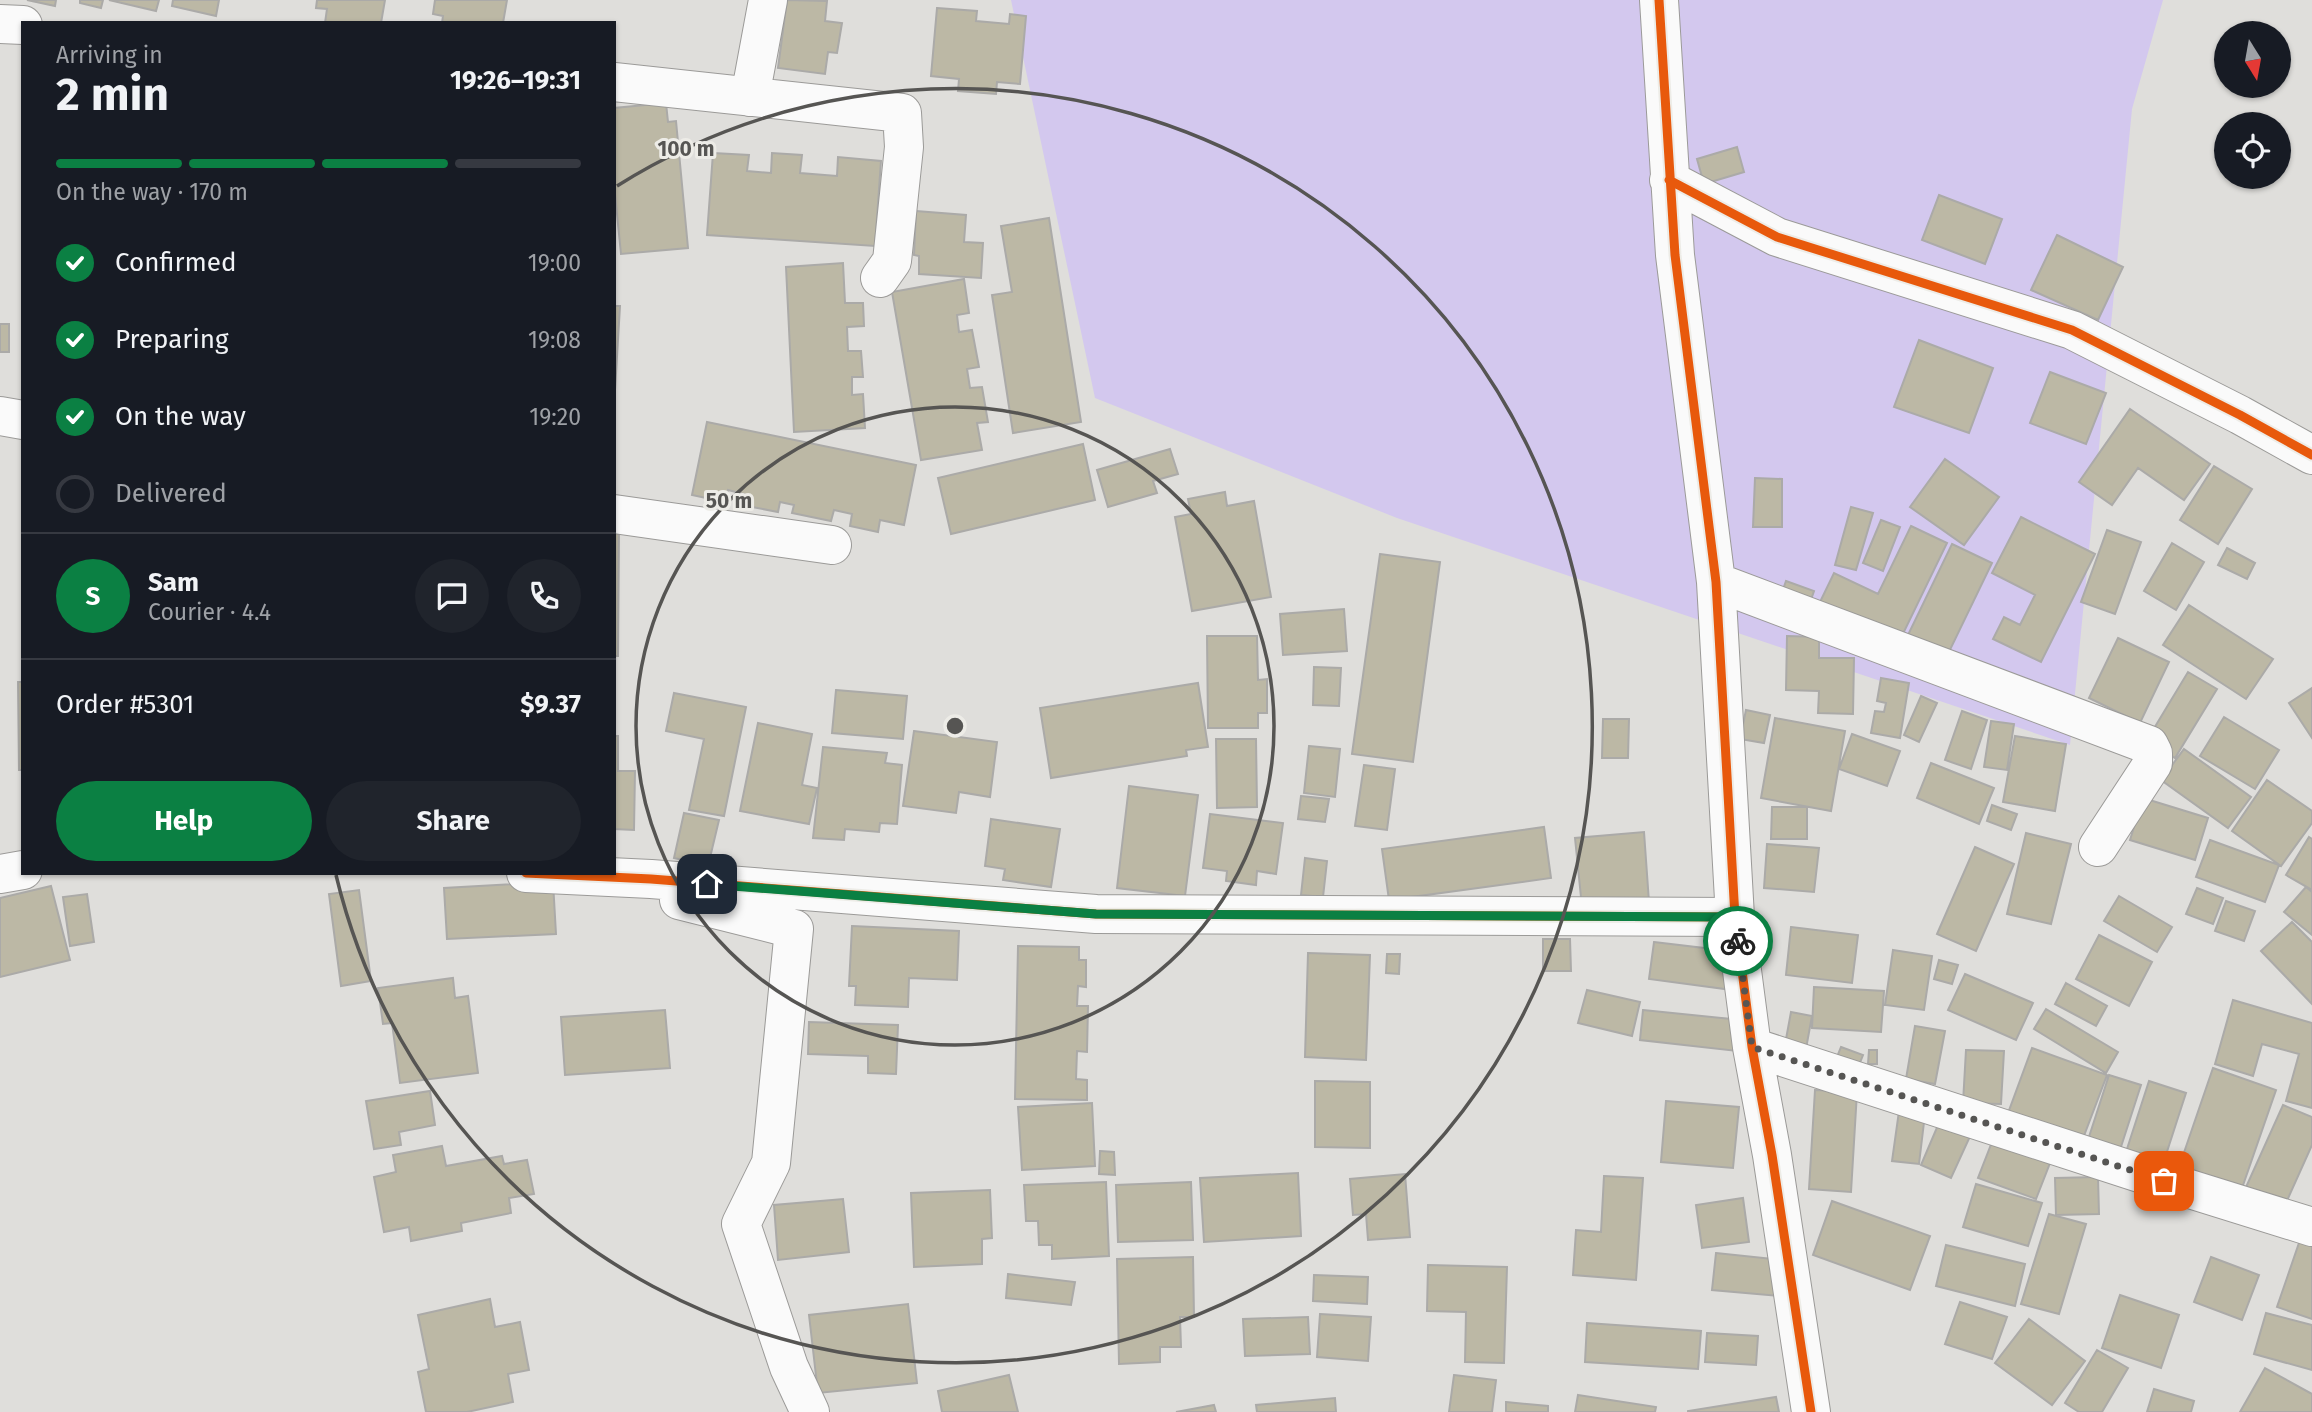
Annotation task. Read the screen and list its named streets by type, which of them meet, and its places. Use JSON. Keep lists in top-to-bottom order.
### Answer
{
  "north": "bottom",
  "page": {
    "heading": ["2 min", "Arriving in", "19:26–19:31"],
    "panel": [
      "Sam",
      "Courier · 4.4",
      "Order #5301",
      "$9.37"
    ],
    "bar": "On the way · 170 m",
    "list": [
      ["Confirmed", "19:00"],
      ["Preparing", "19:08"],
      ["On the way", "19:20"],
      "Delivered"
    ],
    "round": "S",
    "buttons": ["Help", "Share"]
  },
  "rings": ["100 m", "50 m"]
}
